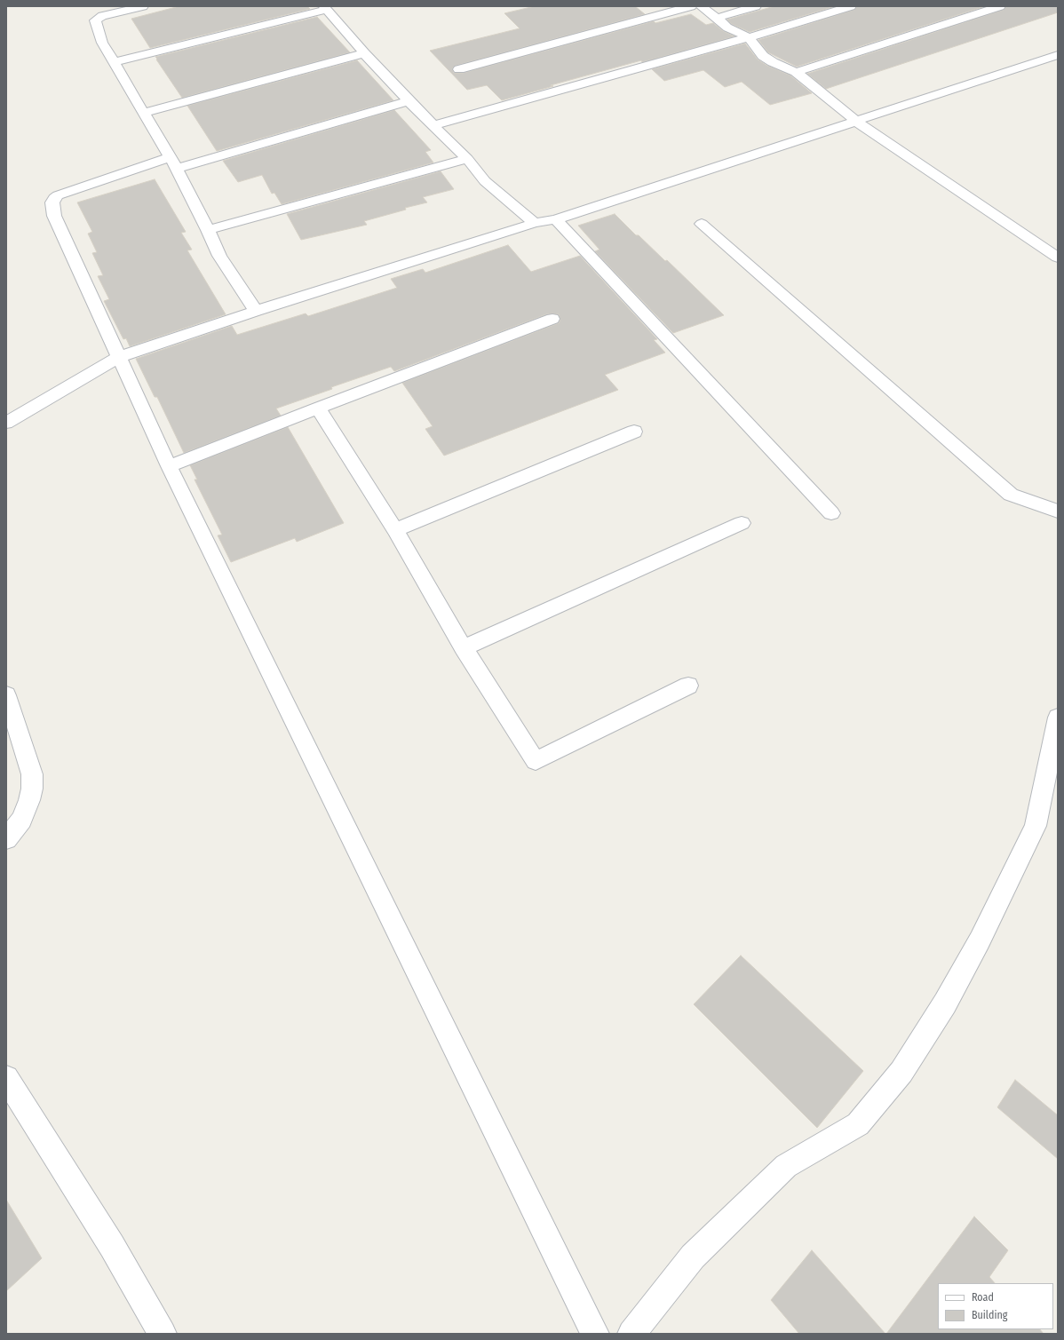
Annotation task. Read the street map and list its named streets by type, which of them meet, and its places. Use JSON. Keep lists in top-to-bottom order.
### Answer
{
  "legend": ["Road", "Building"]
}
